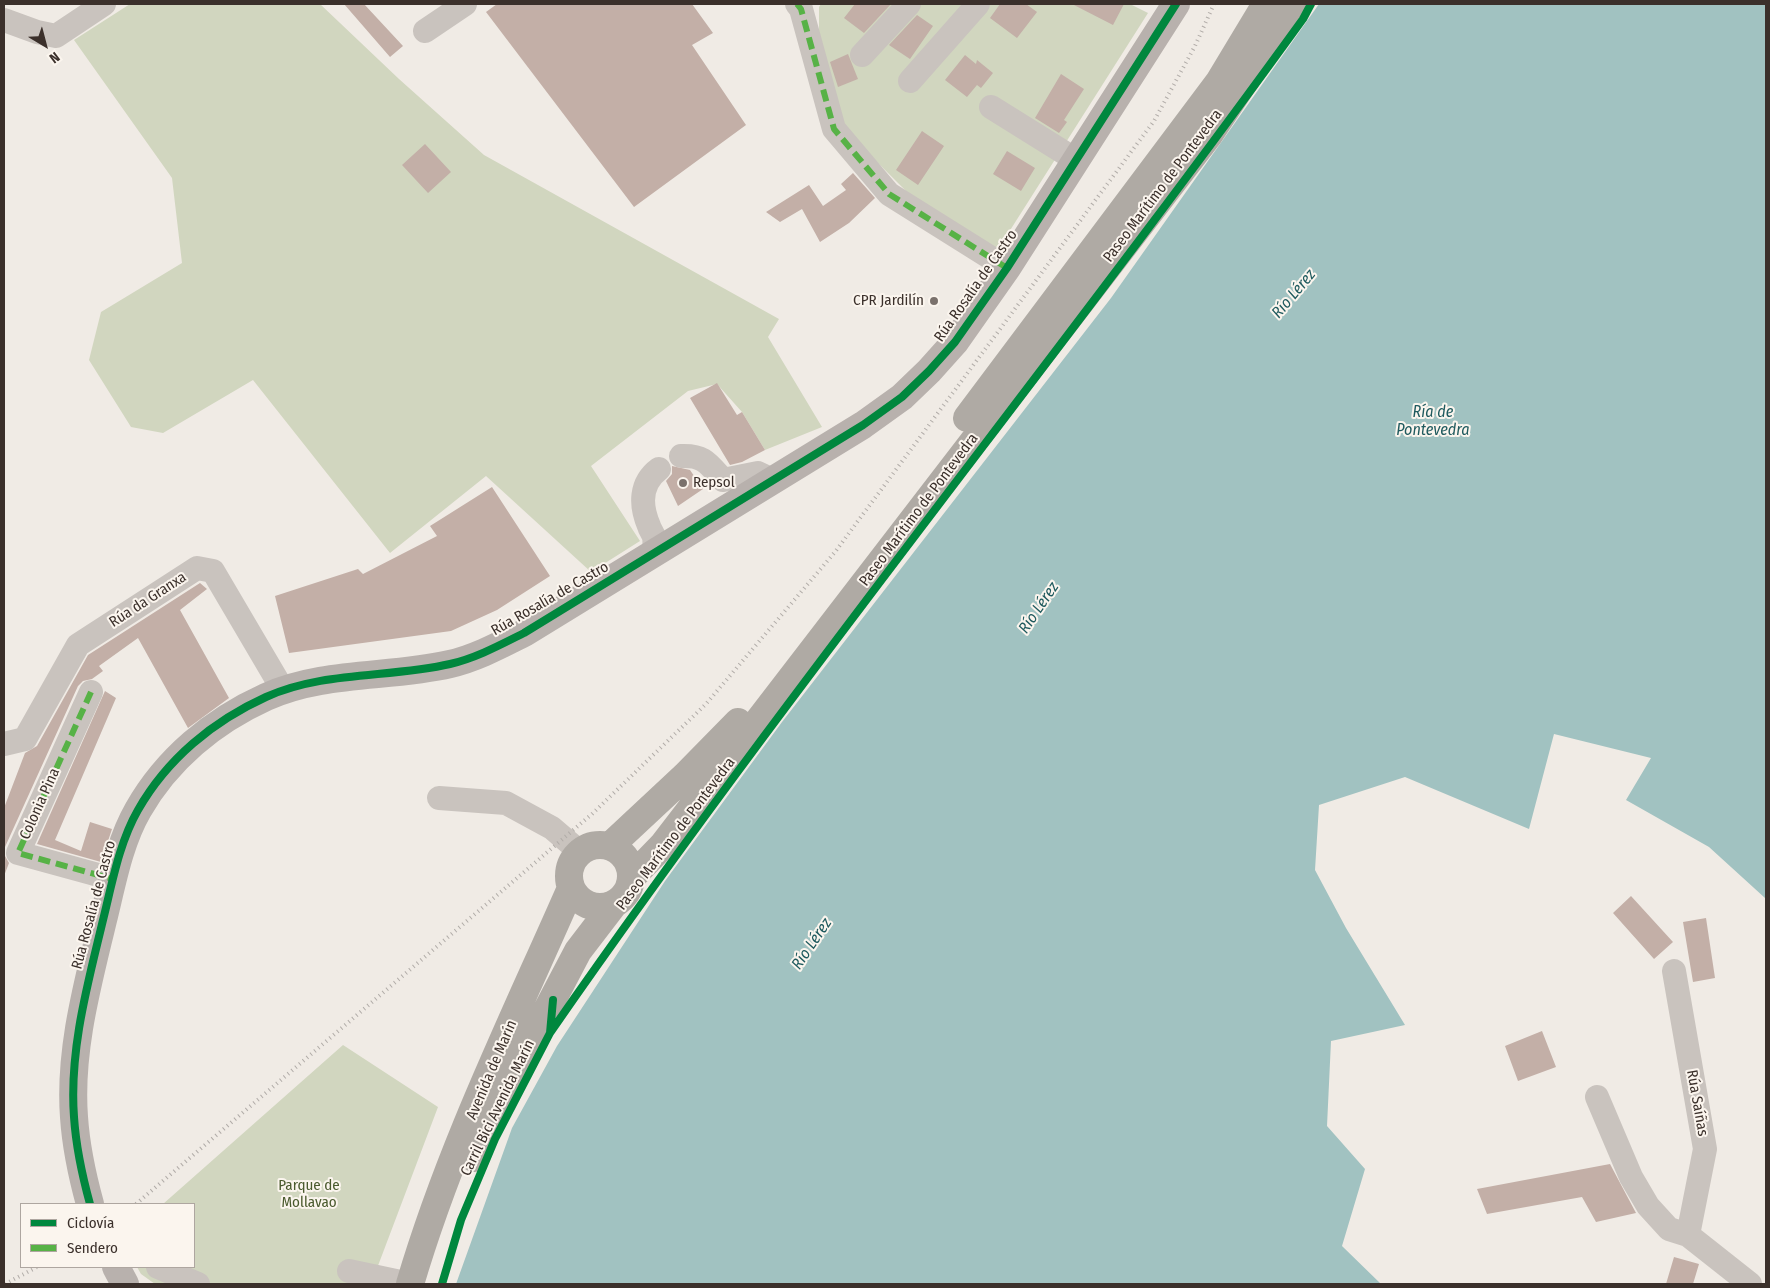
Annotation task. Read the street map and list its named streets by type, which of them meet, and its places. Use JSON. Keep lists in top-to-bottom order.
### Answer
{
  "streets": {
    "highway": ["Avenida de Marín"],
    "main road": ["Rúa Rosalía de Castro"],
    "street": ["Rúa da Granxa", "Colonia Pina", "Rúa Saíñas"],
    "cycle path": ["Paseo Marítimo de Pontevedra", "Carril Bici Avenida Marín"]
  },
  "crossings": [
    ["Rúa Rosalía de Castro", "Rúa da Granxa"],
    ["Rúa Rosalía de Castro", "Colonia Pina"]
  ],
  "water": ["Río Lérez", "Ría de Pontevedra"],
  "parks": ["Parque de Mollavao"],
  "places": ["CPR Jardilín", "Repsol"],
  "legend": ["Ciclovía", "Sendero"],
  "north": "bottom right"
}
